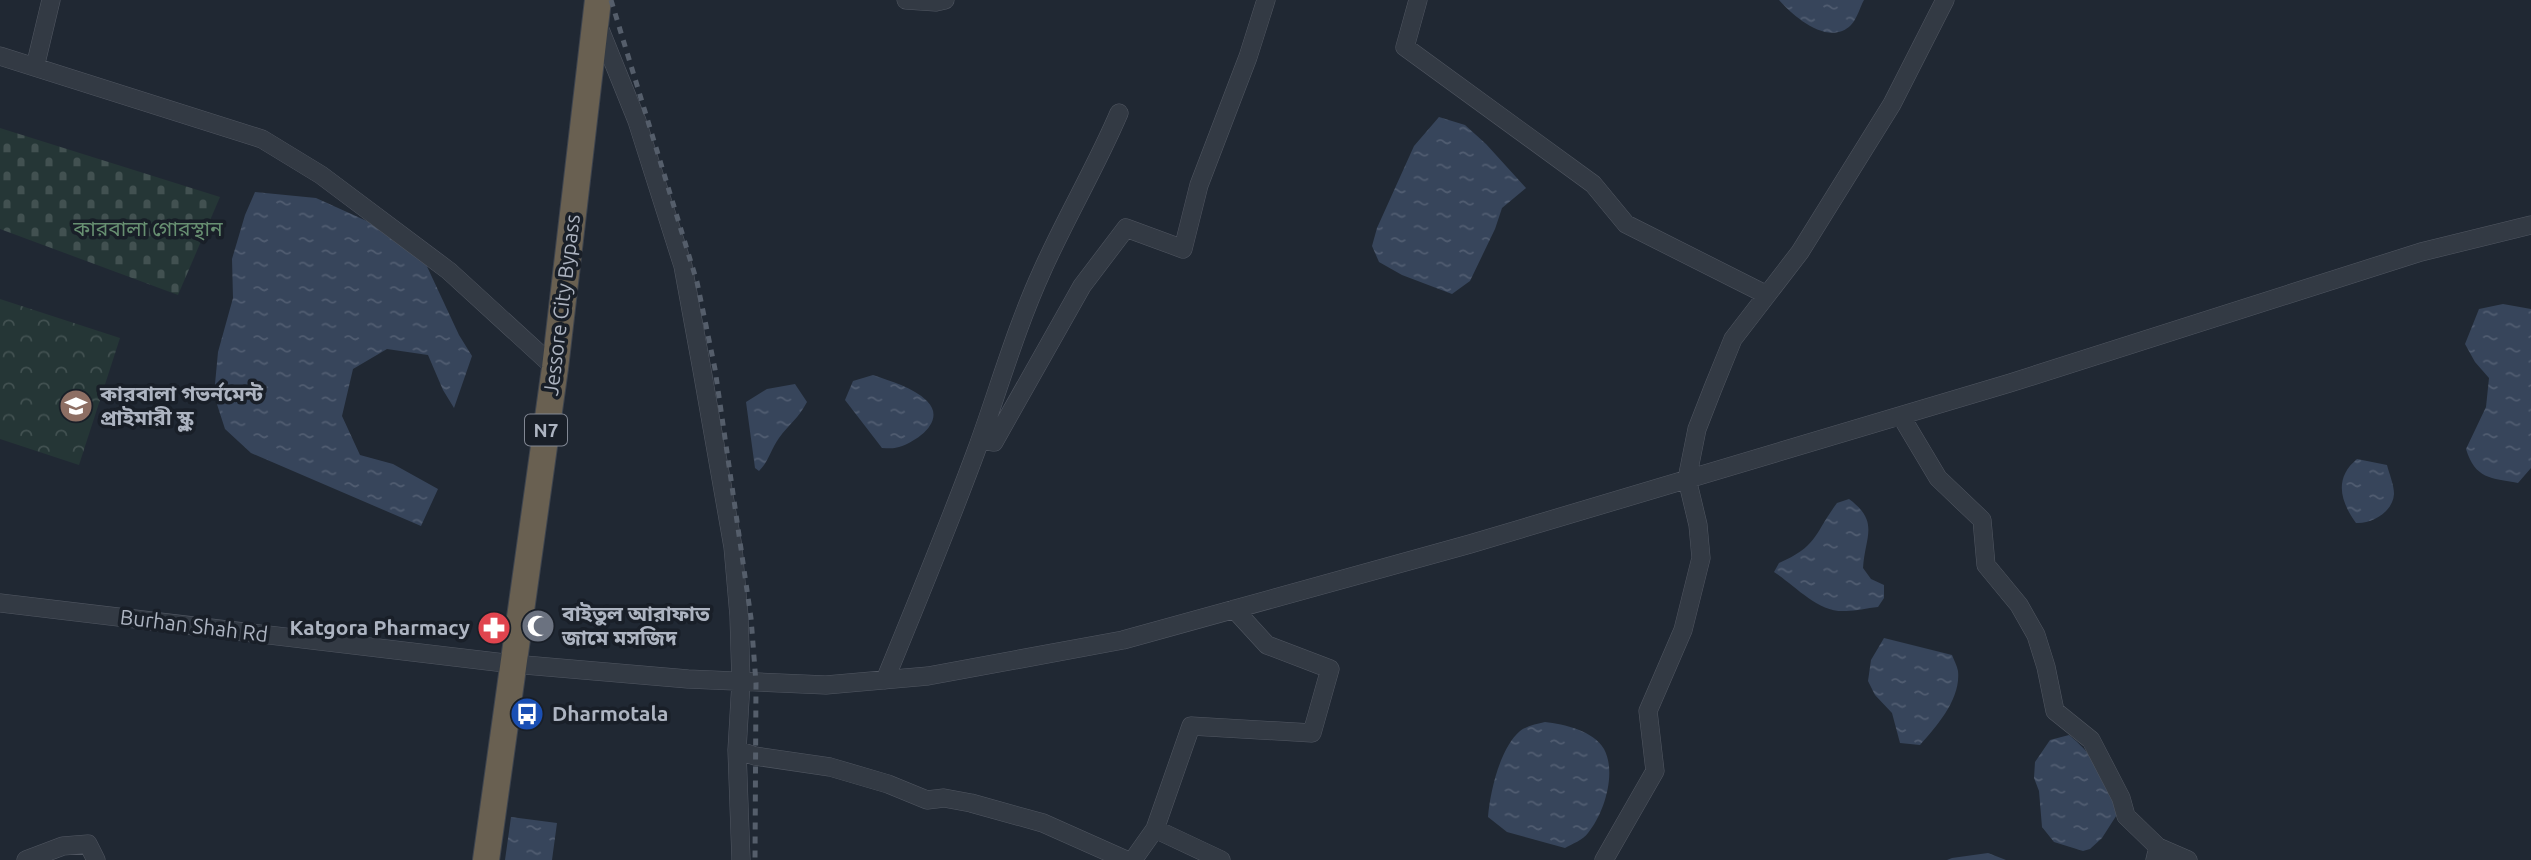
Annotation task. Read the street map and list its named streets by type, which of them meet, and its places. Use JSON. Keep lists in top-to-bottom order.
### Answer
{
  "streets": {
    "highway": ["Jessore City Bypass", "N7"],
    "street": ["Burhan Shah Rd"]
  },
  "crossings": [
    ["Jessore City Bypass", "Burhan Shah Rd"]
  ],
  "parks": ["কারবালা গোরস্থান"],
  "places": {
    "school or university": ["কারবালা গভর্নমেন্ট প্রাইমারী স্কুল"],
    "mosque": ["বাইতুল আরাফাত জামে মসজিদ"],
    "pharmacy": ["Katgora Pharmacy"],
    "bus stop": ["Dharmotala"]
  }
}
